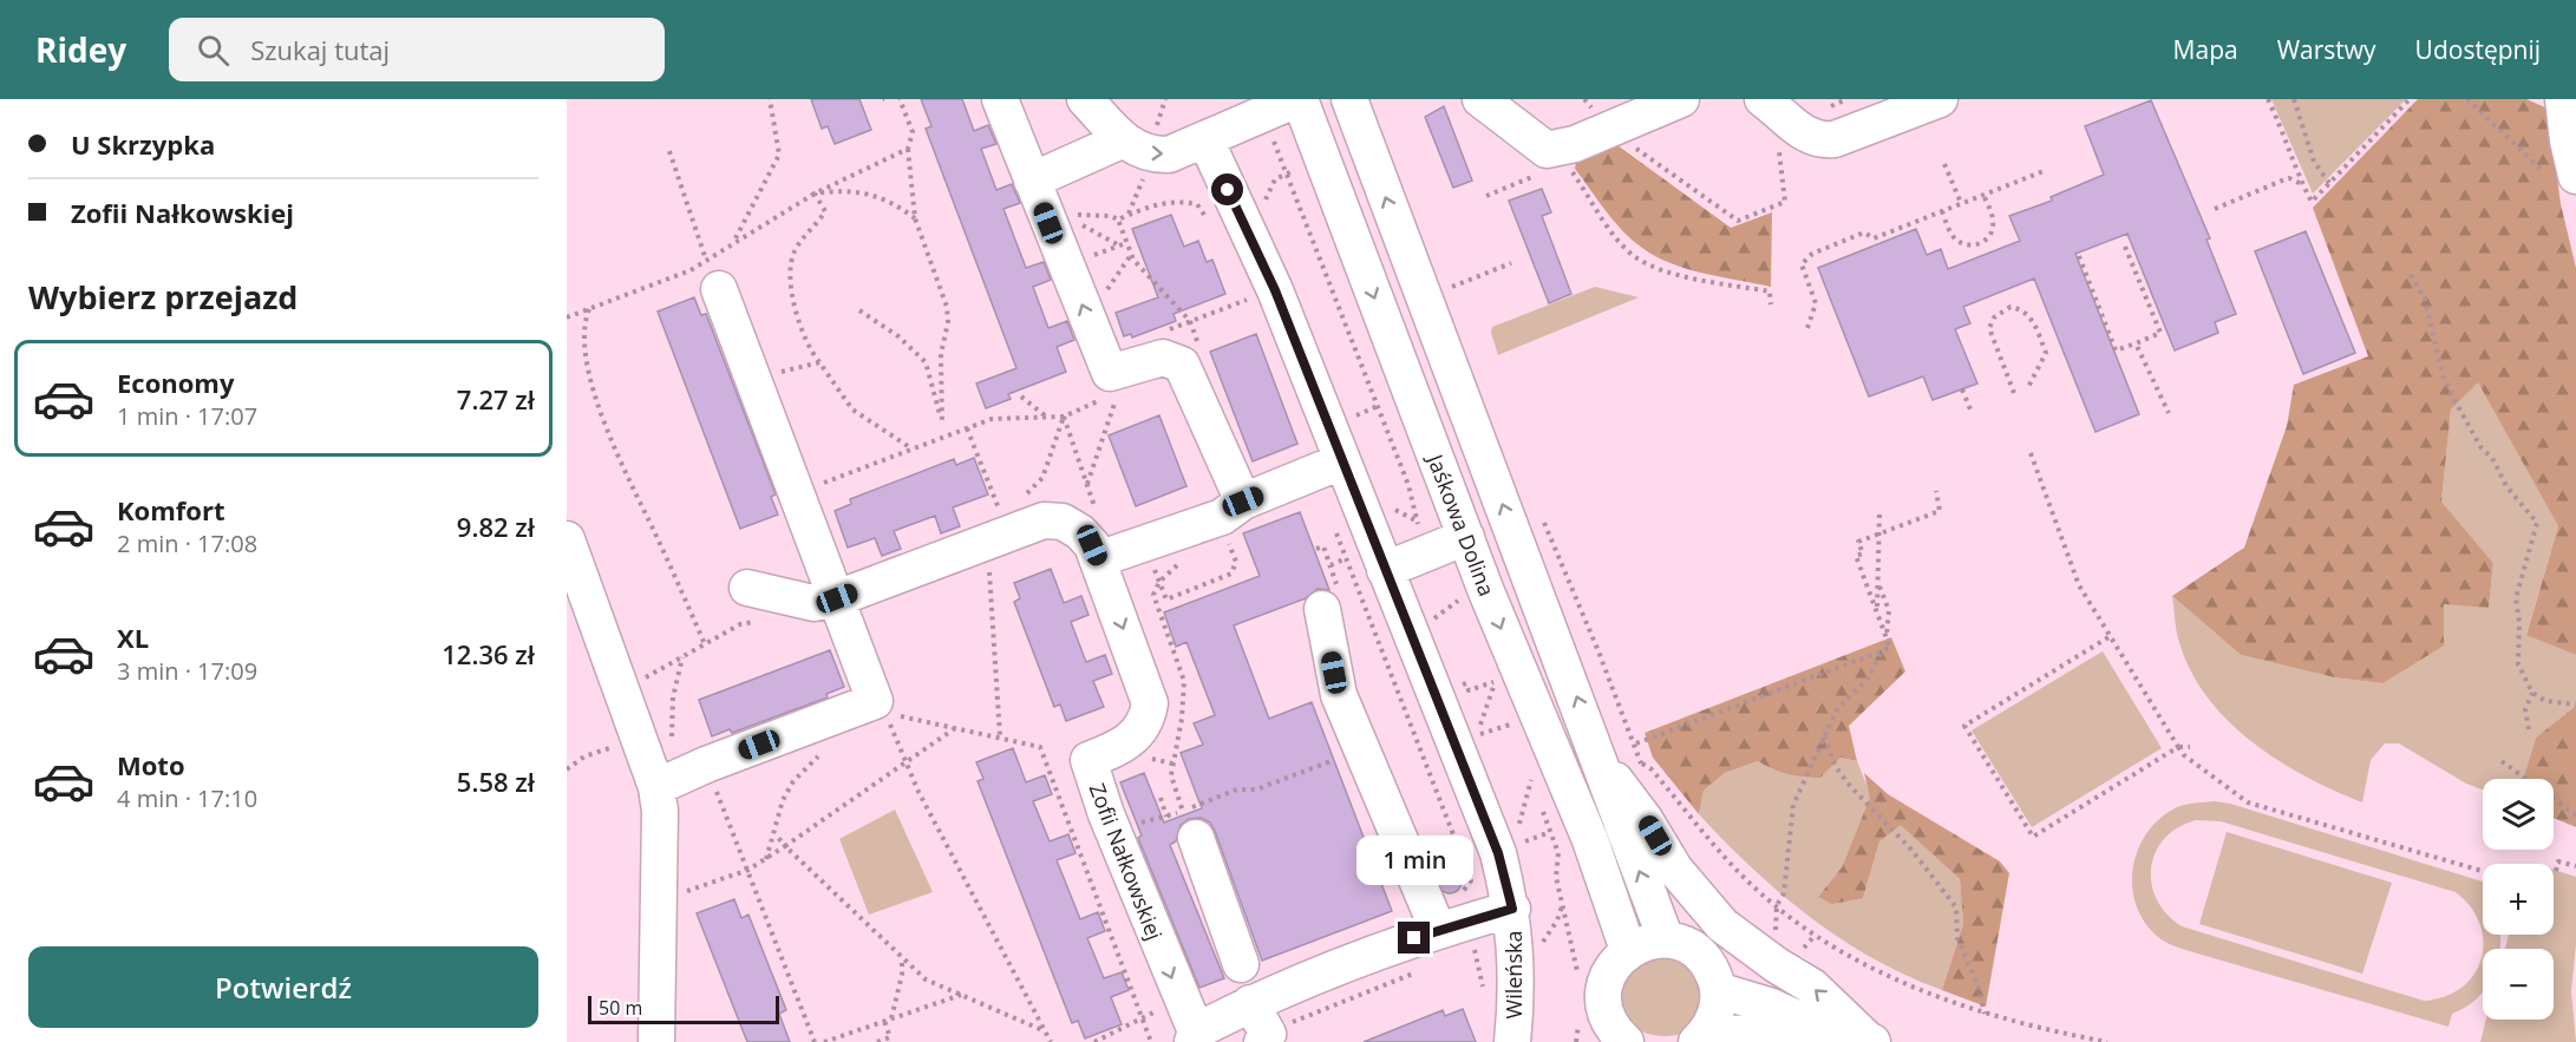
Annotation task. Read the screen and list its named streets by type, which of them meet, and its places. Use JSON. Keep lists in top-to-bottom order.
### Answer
{
  "streets": {
    "street": ["Jaśkowa Dolina", "Zofii Nałkowskiej", "Wileńska"]
  },
  "crossings": [
    ["Zofii Nałkowskiej", "Wileńska"]
  ],
  "scale_bar": "50 m",
  "page": {
    "header": "Ridey",
    "search": "Szukaj tutaj",
    "nav": ["Mapa", "Warstwy", "Udostępnij"],
    "banner": ["U Skrzypka", "Zofii Nałkowskiej"],
    "heading": "Wybierz przejazd",
    "list": [
      {
        "name": "Economy",
        "note": "1 min · 17:07",
        "value": "7.27 zł"
      },
      {
        "name": "Komfort",
        "note": "2 min · 17:08",
        "value": "9.82 zł"
      },
      {
        "name": "XL",
        "note": "3 min · 17:09",
        "value": "12.36 zł"
      },
      {
        "name": "Moto",
        "note": "4 min · 17:10",
        "value": "5.58 zł"
      }
    ],
    "map_buttons": ["+", "−"],
    "bubble": "1 min",
    "buttons": "Potwierdź",
    "scale": "50 m"
  }
}
